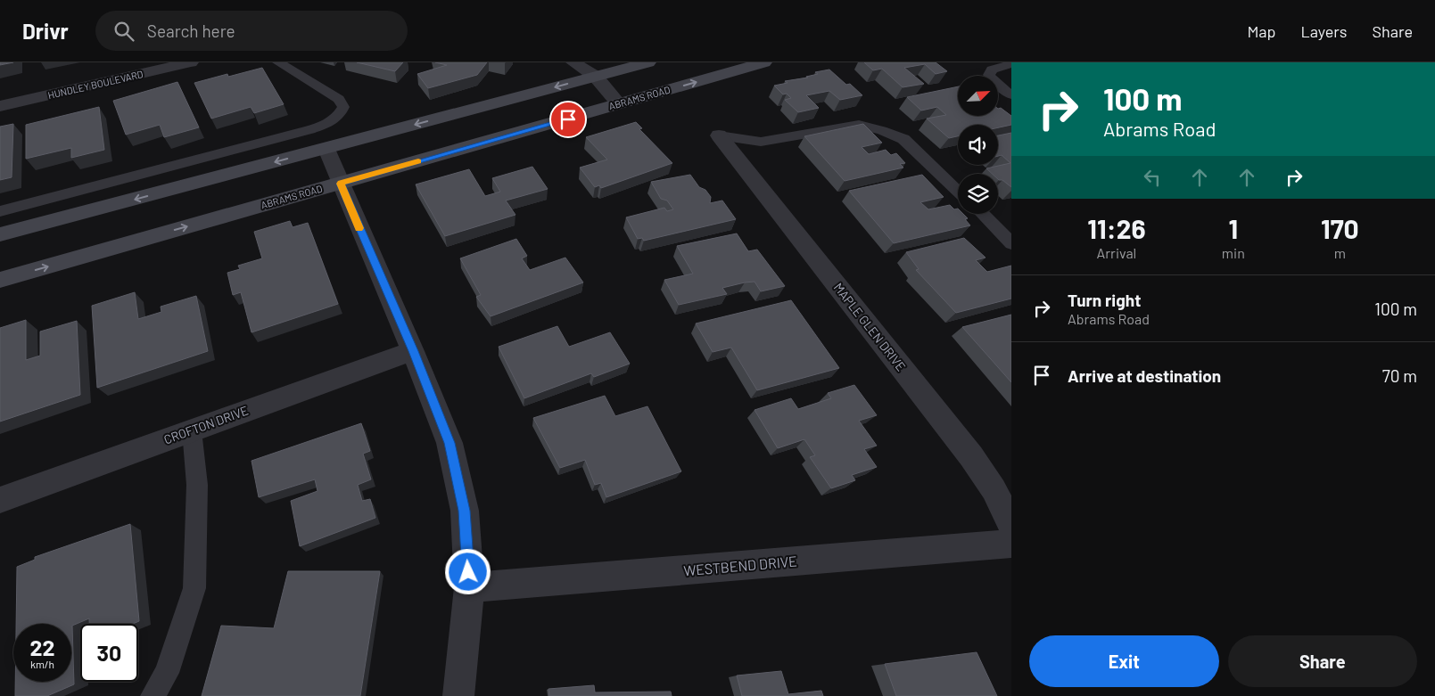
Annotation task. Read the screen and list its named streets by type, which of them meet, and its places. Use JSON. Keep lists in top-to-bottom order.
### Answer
{
  "streets": {
    "main road": ["ABRAMS ROAD"],
    "street": [
      "HUNDLEY BOULEVARD",
      "MAPLE GLEN DRIVE",
      "CROFTON DRIVE",
      "WESTBEND DRIVE"
    ]
  },
  "north": "top right",
  "page": {
    "header": "Drivr",
    "search": "Search here",
    "nav": ["Map", "Layers", "Share"],
    "turn": ["100 m", "Abrams Road"],
    "eta": [
      "11:26",
      "Arrival",
      "1",
      "min",
      "170",
      "m"
    ],
    "list": [
      {
        "name": "Turn right",
        "note": "Abrams Road",
        "value": "100 m"
      },
      {
        "name": "Arrive at destination",
        "value": "70 m"
      }
    ],
    "speed": "22 km/h",
    "limit": "30",
    "buttons": ["Exit", "Share"]
  }
}
